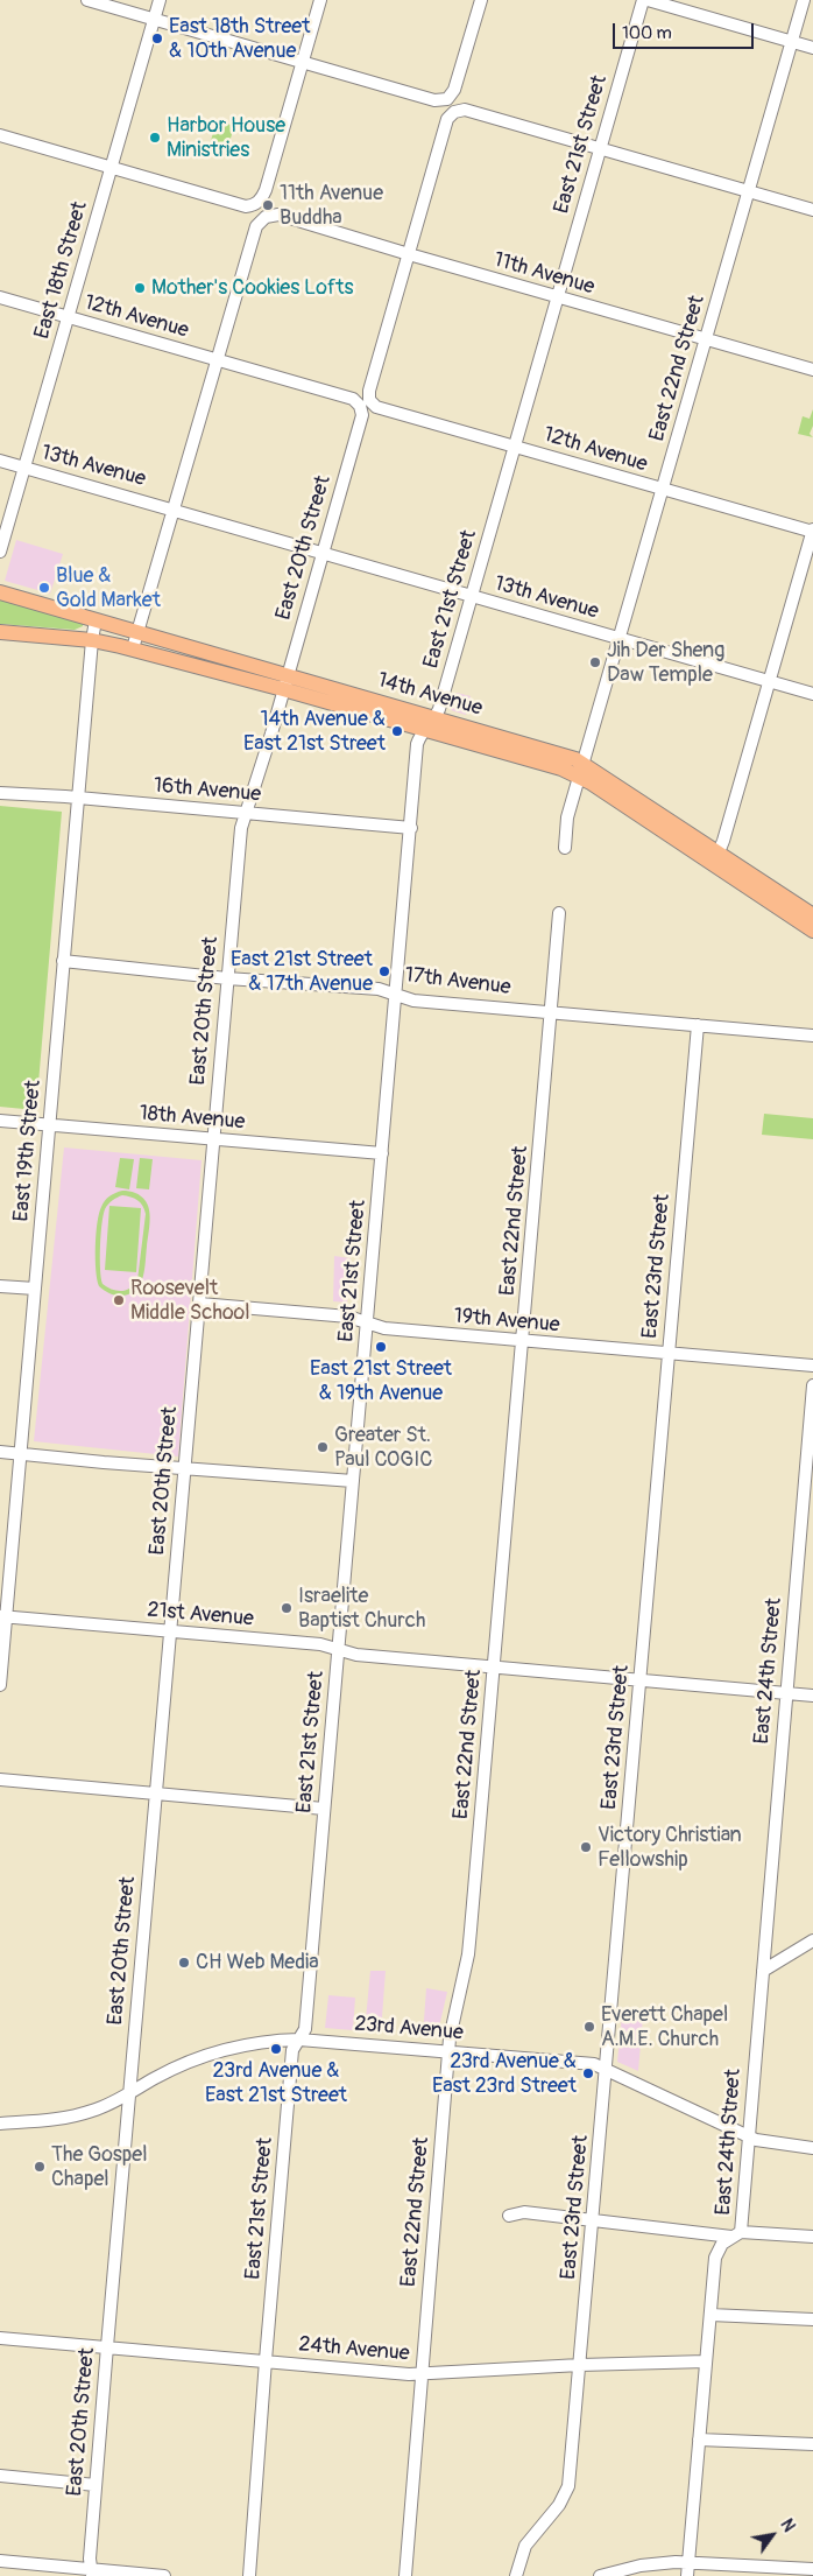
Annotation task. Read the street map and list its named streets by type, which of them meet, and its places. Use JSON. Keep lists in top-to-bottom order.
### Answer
{
  "streets": {
    "main road": ["14th Avenue"],
    "street": [
      "East 21st Street",
      "East 18th Street",
      "11th Avenue",
      "12th Avenue",
      "East 22nd Street",
      "13th Avenue",
      "East 20th Street",
      "16th Avenue",
      "17th Avenue",
      "18th Avenue",
      "East 19th Street",
      "East 23rd Street",
      "19th Avenue",
      "21st Avenue",
      "East 24th Street",
      "23rd Avenue",
      "24th Avenue"
    ]
  },
  "crossings": [
    ["East 21st Street", "11th Avenue"],
    ["East 21st Street", "12th Avenue"],
    ["East 21st Street", "13th Avenue"],
    ["East 21st Street", "East 20th Street"],
    ["East 21st Street", "14th Avenue"],
    ["East 21st Street", "16th Avenue"],
    ["East 21st Street", "17th Avenue"],
    ["East 21st Street", "18th Avenue"],
    ["East 21st Street", "19th Avenue"],
    ["East 21st Street", "21st Avenue"],
    ["East 21st Street", "23rd Avenue"],
    ["East 21st Street", "24th Avenue"],
    ["East 18th Street", "12th Avenue"],
    ["East 18th Street", "13th Avenue"],
    ["11th Avenue", "12th Avenue"],
    ["11th Avenue", "East 22nd Street"],
    ["11th Avenue", "East 20th Street"],
    ["12th Avenue", "East 22nd Street"],
    ["12th Avenue", "East 20th Street"],
    ["East 22nd Street", "13th Avenue"],
    ["East 22nd Street", "14th Avenue"],
    ["East 22nd Street", "17th Avenue"],
    ["East 22nd Street", "19th Avenue"],
    ["East 22nd Street", "21st Avenue"],
    ["East 22nd Street", "23rd Avenue"],
    ["East 22nd Street", "24th Avenue"],
    ["13th Avenue", "East 20th Street"],
    ["East 20th Street", "14th Avenue"],
    ["East 20th Street", "16th Avenue"],
    ["East 20th Street", "17th Avenue"],
    ["East 20th Street", "18th Avenue"],
    ["East 20th Street", "19th Avenue"],
    ["East 20th Street", "21st Avenue"],
    ["East 20th Street", "23rd Avenue"],
    ["East 20th Street", "24th Avenue"],
    ["14th Avenue", "East 19th Street"],
    ["16th Avenue", "East 19th Street"],
    ["17th Avenue", "East 19th Street"],
    ["17th Avenue", "East 23rd Street"],
    ["18th Avenue", "East 19th Street"],
    ["East 19th Street", "21st Avenue"],
    ["East 23rd Street", "19th Avenue"],
    ["East 23rd Street", "21st Avenue"],
    ["East 23rd Street", "23rd Avenue"],
    ["East 23rd Street", "24th Avenue"],
    ["21st Avenue", "East 24th Street"],
    ["East 24th Street", "23rd Avenue"],
    ["East 24th Street", "24th Avenue"]
  ],
  "places": [
    "East 18th Street & 10th Avenue",
    "Harbor House Ministries",
    "11th Avenue Buddha",
    "Mother's Cookies Lofts",
    "Blue & Gold Market",
    "Jih Der Sheng Daw Temple",
    "14th Avenue & East 21st Street",
    "East 21st Street & 17th Avenue",
    "Roosevelt Middle School",
    "East 21st Street & 19th Avenue",
    "Greater St. Paul COGIC",
    "Israelite Baptist Church",
    "Victory Christian Fellowship",
    "CH Web Media",
    "Everett Chapel A.M.E. Church",
    "23rd Avenue & East 21st Street",
    "23rd Avenue & East 23rd Street",
    "The Gospel Chapel"
  ],
  "scale_bar": "100 m",
  "north": "top right"
}
